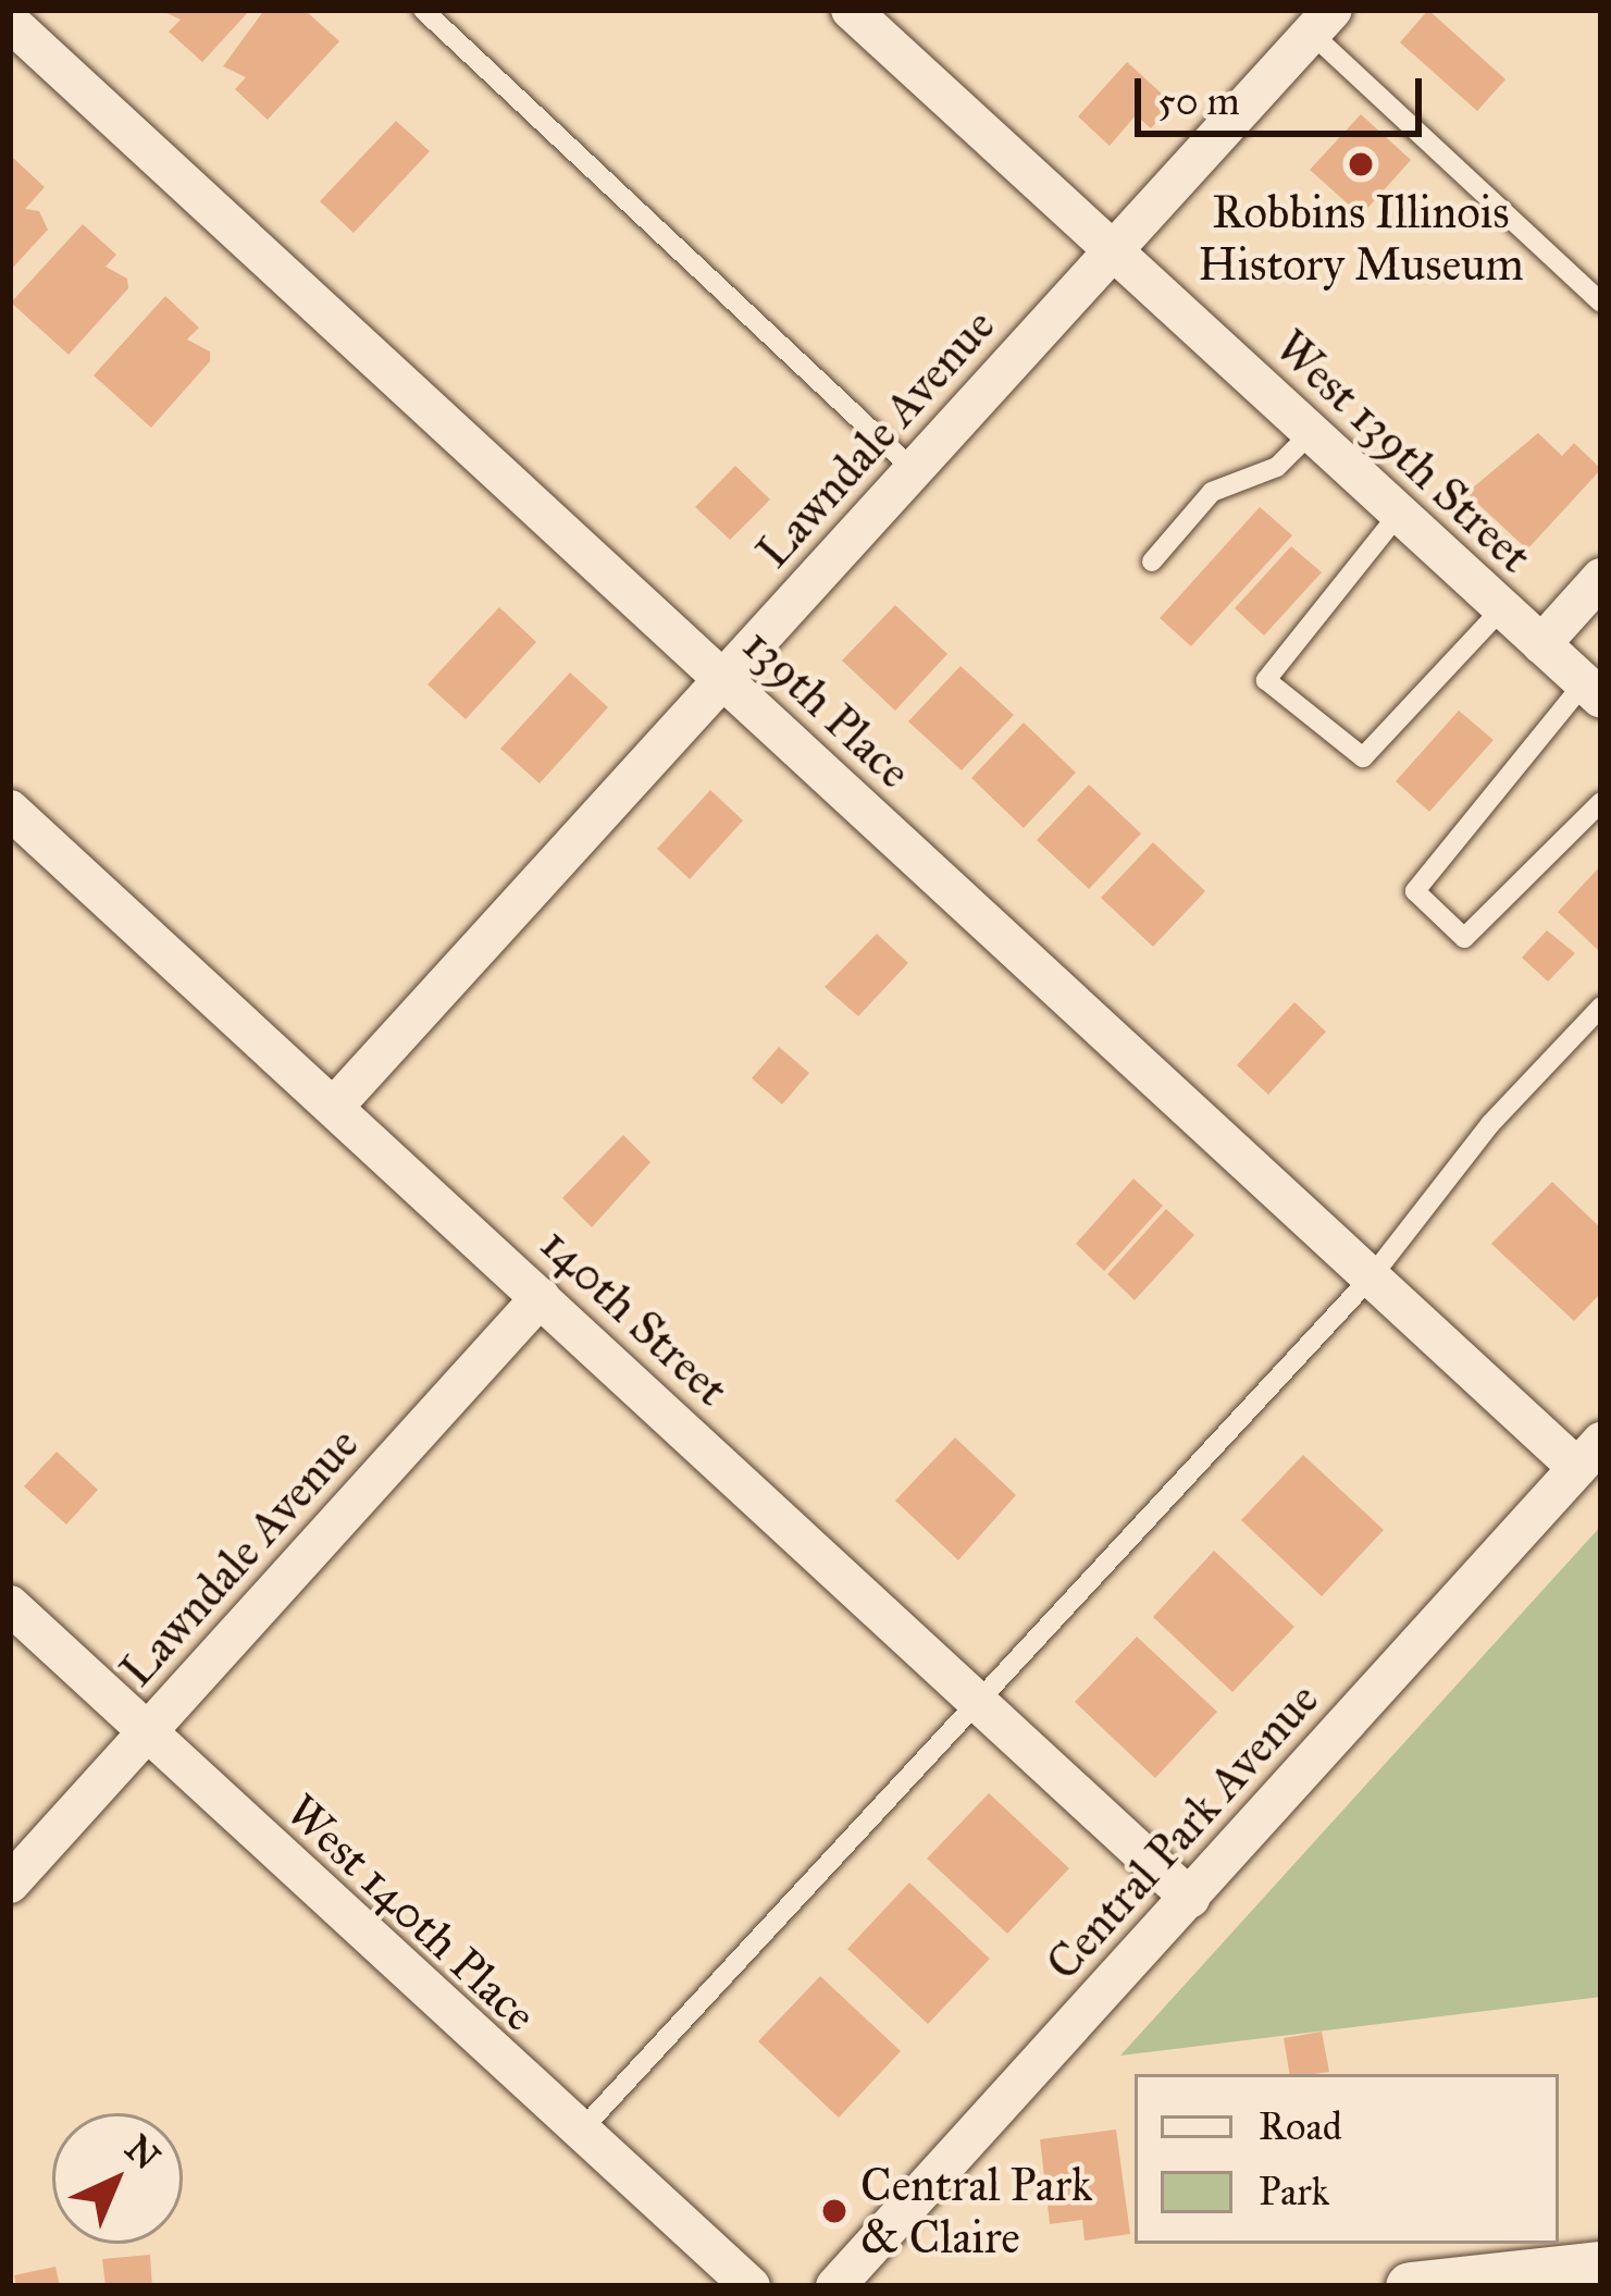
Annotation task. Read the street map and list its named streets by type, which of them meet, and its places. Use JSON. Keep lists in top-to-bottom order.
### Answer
{
  "streets": {
    "street": [
      "Lawndale Avenue",
      "West 139th Street",
      "139th Place",
      "140th Street",
      "Central Park Avenue",
      "West 140th Place"
    ]
  },
  "crossings": [
    ["Lawndale Avenue", "West 139th Street"],
    ["Lawndale Avenue", "139th Place"],
    ["Lawndale Avenue", "140th Street"],
    ["Lawndale Avenue", "West 140th Place"],
    ["139th Place", "Central Park Avenue"],
    ["140th Street", "Central Park Avenue"]
  ],
  "places": ["Robbins Illinois History Museum", "Central Park & Claire"],
  "legend": ["Road", "Park"],
  "scale_bar": "50 m",
  "north": "top right"
}
